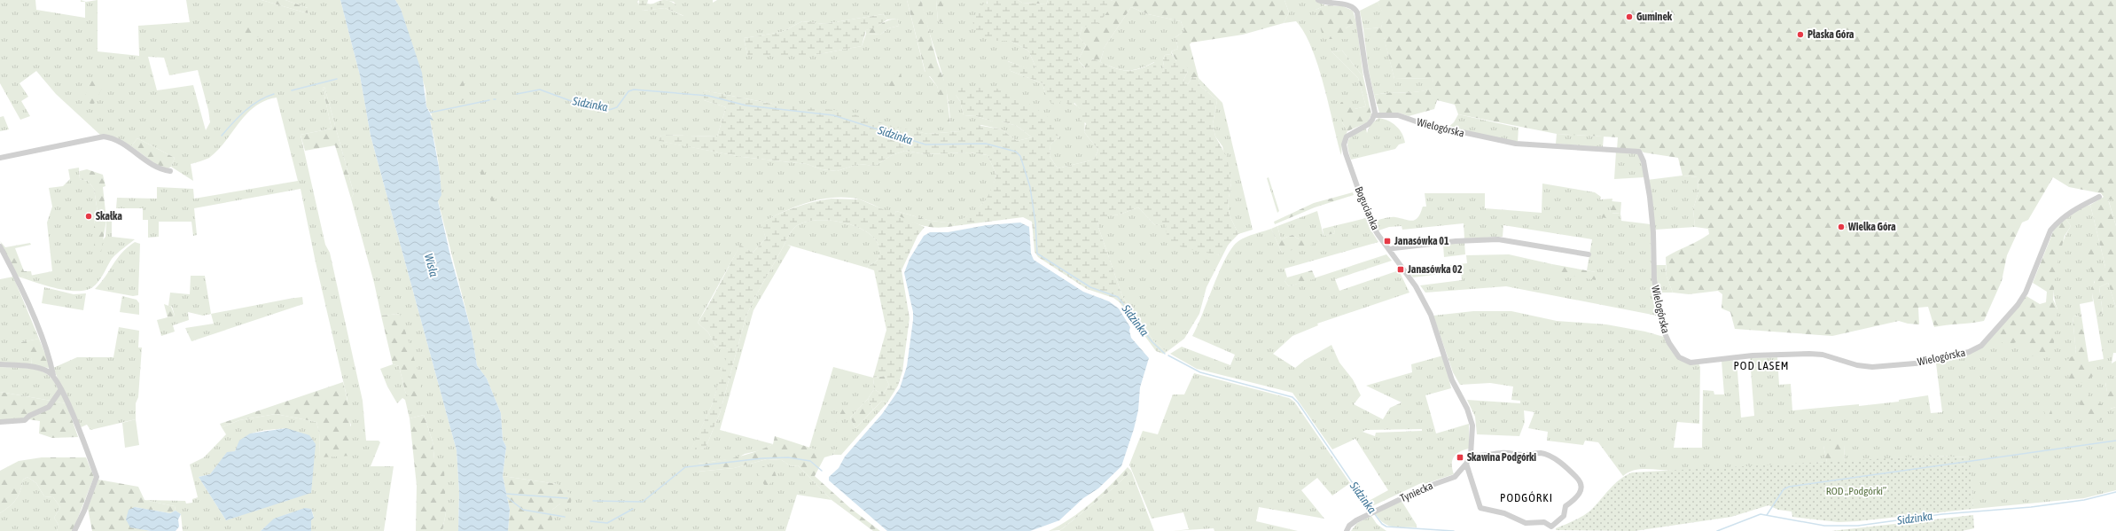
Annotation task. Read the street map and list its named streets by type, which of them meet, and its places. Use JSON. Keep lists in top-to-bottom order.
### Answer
{
  "streets": {
    "street": ["Wielogórska", "Bogucianka", "Tyniecka"]
  },
  "crossings": [
    ["Wielogórska", "Bogucianka"],
    ["Bogucianka", "Tyniecka"]
  ],
  "districts": ["POD LASEM", "PODGÓRKI"],
  "water": ["Sidzinka", "Wisła"],
  "parks": ["ROD „Podgórki”"],
  "places": {
    "other": [
      "Guminek",
      "Płaska Góra",
      "Skałka",
      "Wielka Góra"
    ],
    "transit": ["Janasówka 01", "Janasówka 02", "Skawina Podgórki"]
  }
}
